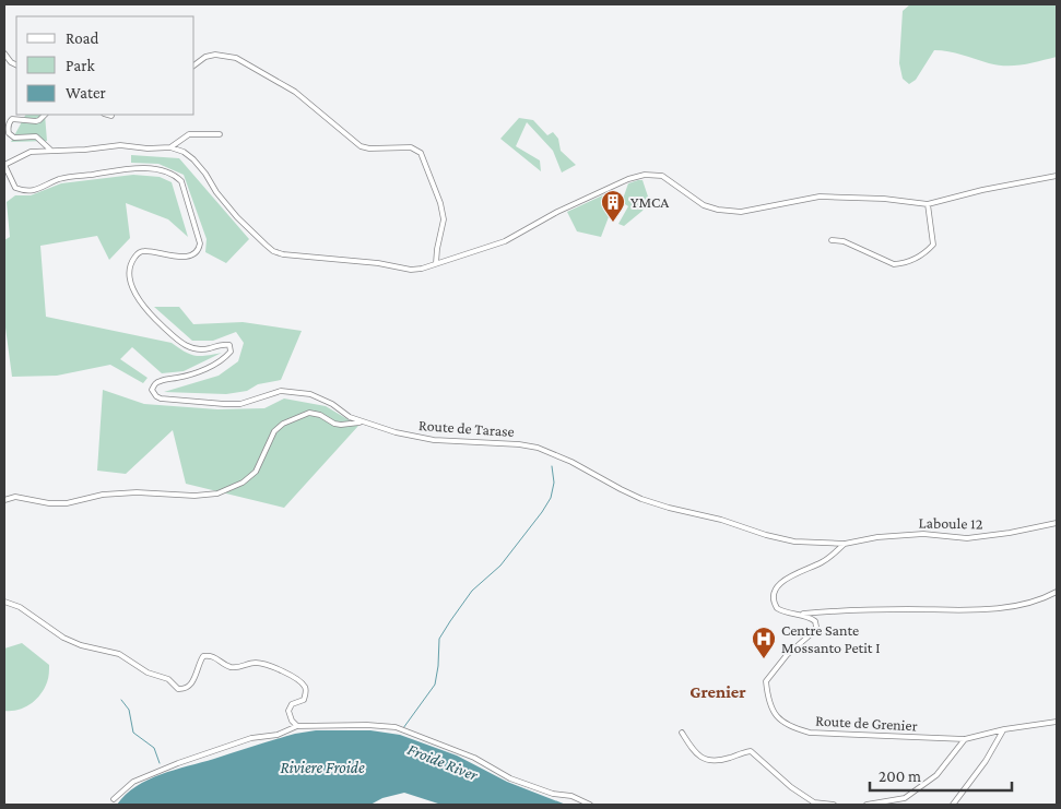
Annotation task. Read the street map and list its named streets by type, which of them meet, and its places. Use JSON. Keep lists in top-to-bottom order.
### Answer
{
  "streets": {
    "street": ["Route de Tarase", "Laboule 12", "Route de Grenier"]
  },
  "crossings": [
    ["Route de Tarase", "Laboule 12"],
    ["Route de Tarase", "Route de Grenier"],
    ["Laboule 12", "Route de Grenier"]
  ],
  "districts": ["Grenier"],
  "water": ["Froide River", "Riviere Froide"],
  "places": {
    "building": ["YMCA"],
    "hospital": ["Centre Sante Mossanto Petit I"]
  },
  "legend": ["Road", "Park", "Water"],
  "scale_bar": "200 m"
}
